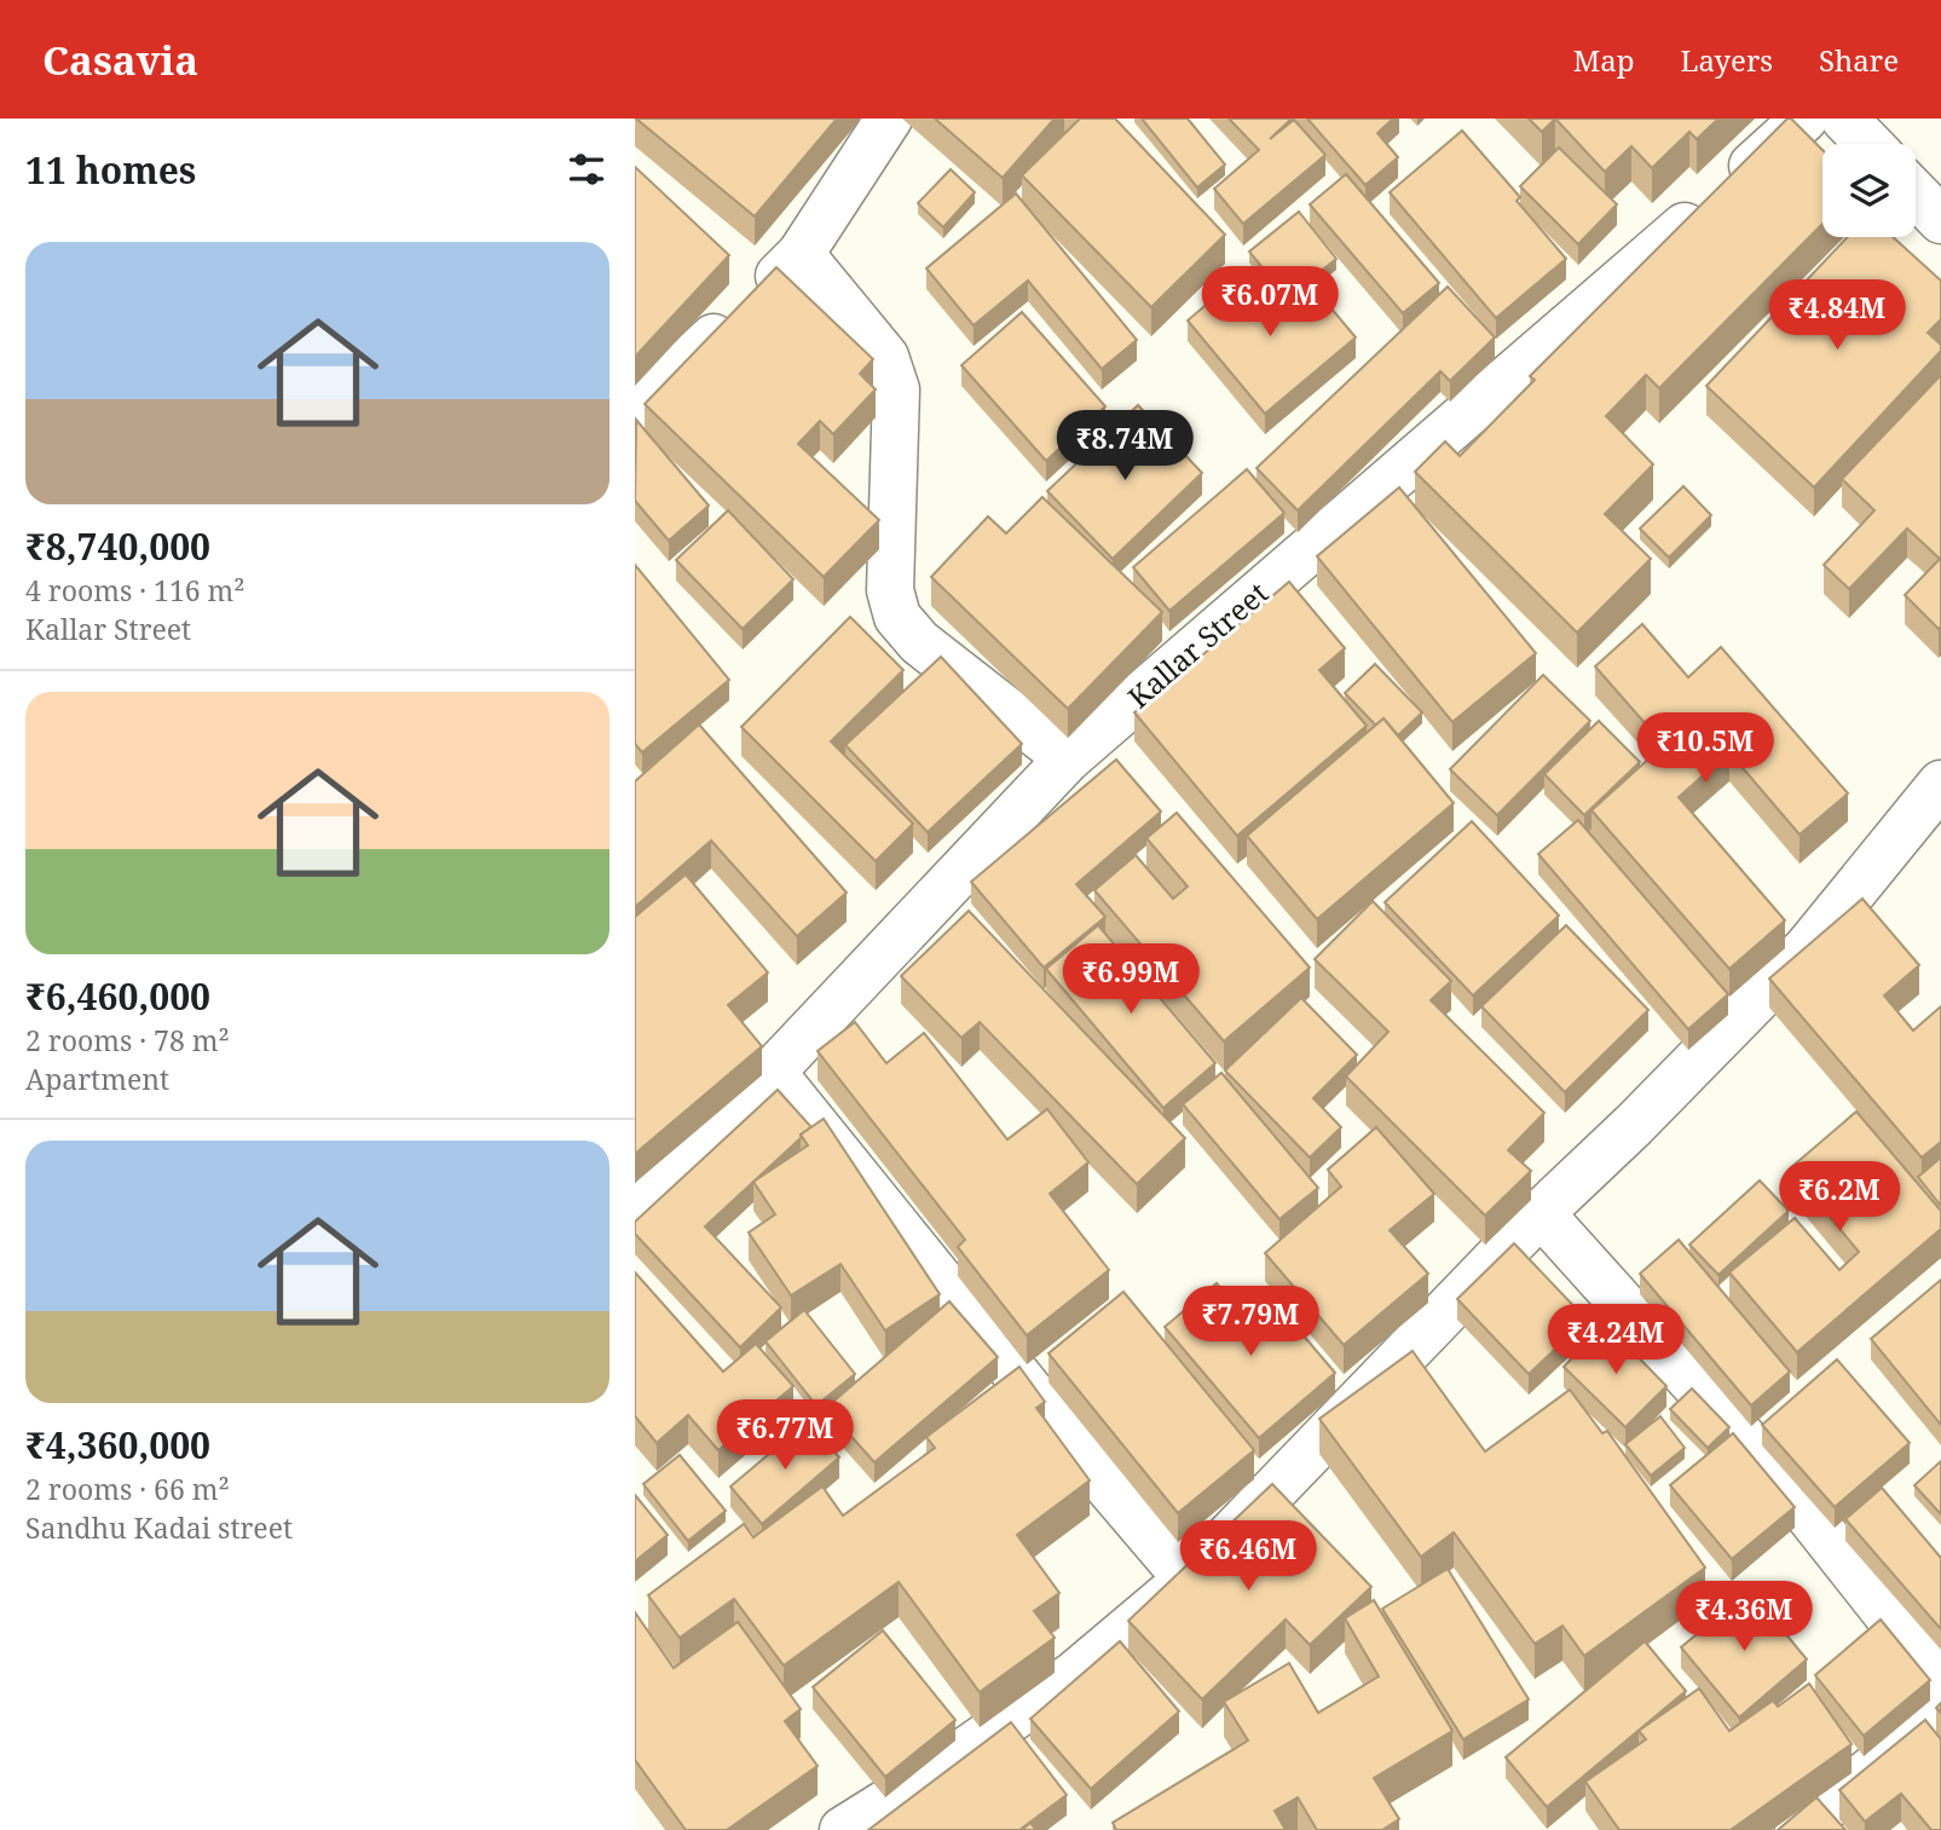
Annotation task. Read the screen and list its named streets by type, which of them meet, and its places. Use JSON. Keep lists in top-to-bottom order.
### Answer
{
  "streets": {
    "street": ["Kallar Street"]
  },
  "page": {
    "header": "Casavia",
    "nav": ["Map", "Layers", "Share"],
    "heading": "11 homes",
    "list": [
      {
        "name": "₹8,740,000",
        "note": "4 rooms · 116 m² · Kallar Street"
      },
      {
        "name": "₹6,460,000",
        "note": "2 rooms · 78 m² · Apartment"
      },
      {
        "name": "₹4,360,000",
        "note": "2 rooms · 66 m² · Sandhu Kadai street"
      }
    ],
    "price": [
      "₹6.07M",
      "₹4.84M",
      "₹8.74M",
      "₹10.5M",
      "₹6.99M",
      "₹6.2M",
      "₹7.79M",
      "₹4.24M",
      "₹6.77M",
      "₹6.46M",
      "₹4.36M"
    ]
  }
}
